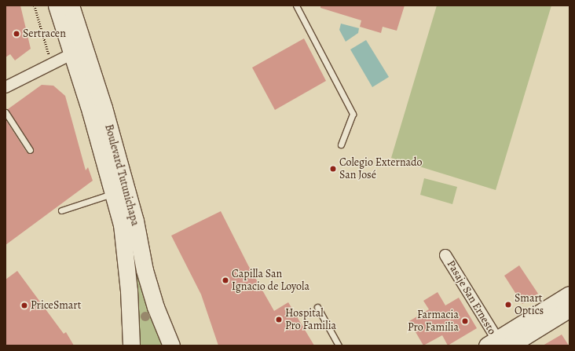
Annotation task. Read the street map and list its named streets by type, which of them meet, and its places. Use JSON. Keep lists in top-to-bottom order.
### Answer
{
  "streets": {
    "main road": ["Boulevard Tutunichapa"],
    "street": ["Pasaje San Ernesto"]
  },
  "places": [
    "Sertracen",
    "Colegio Externado San José",
    "Capilla San Ignacio de Loyola",
    "Smart Optics",
    "PriceSmart",
    "Hospital Pro Familia",
    "Farmacia Pro Familia"
  ]
}
